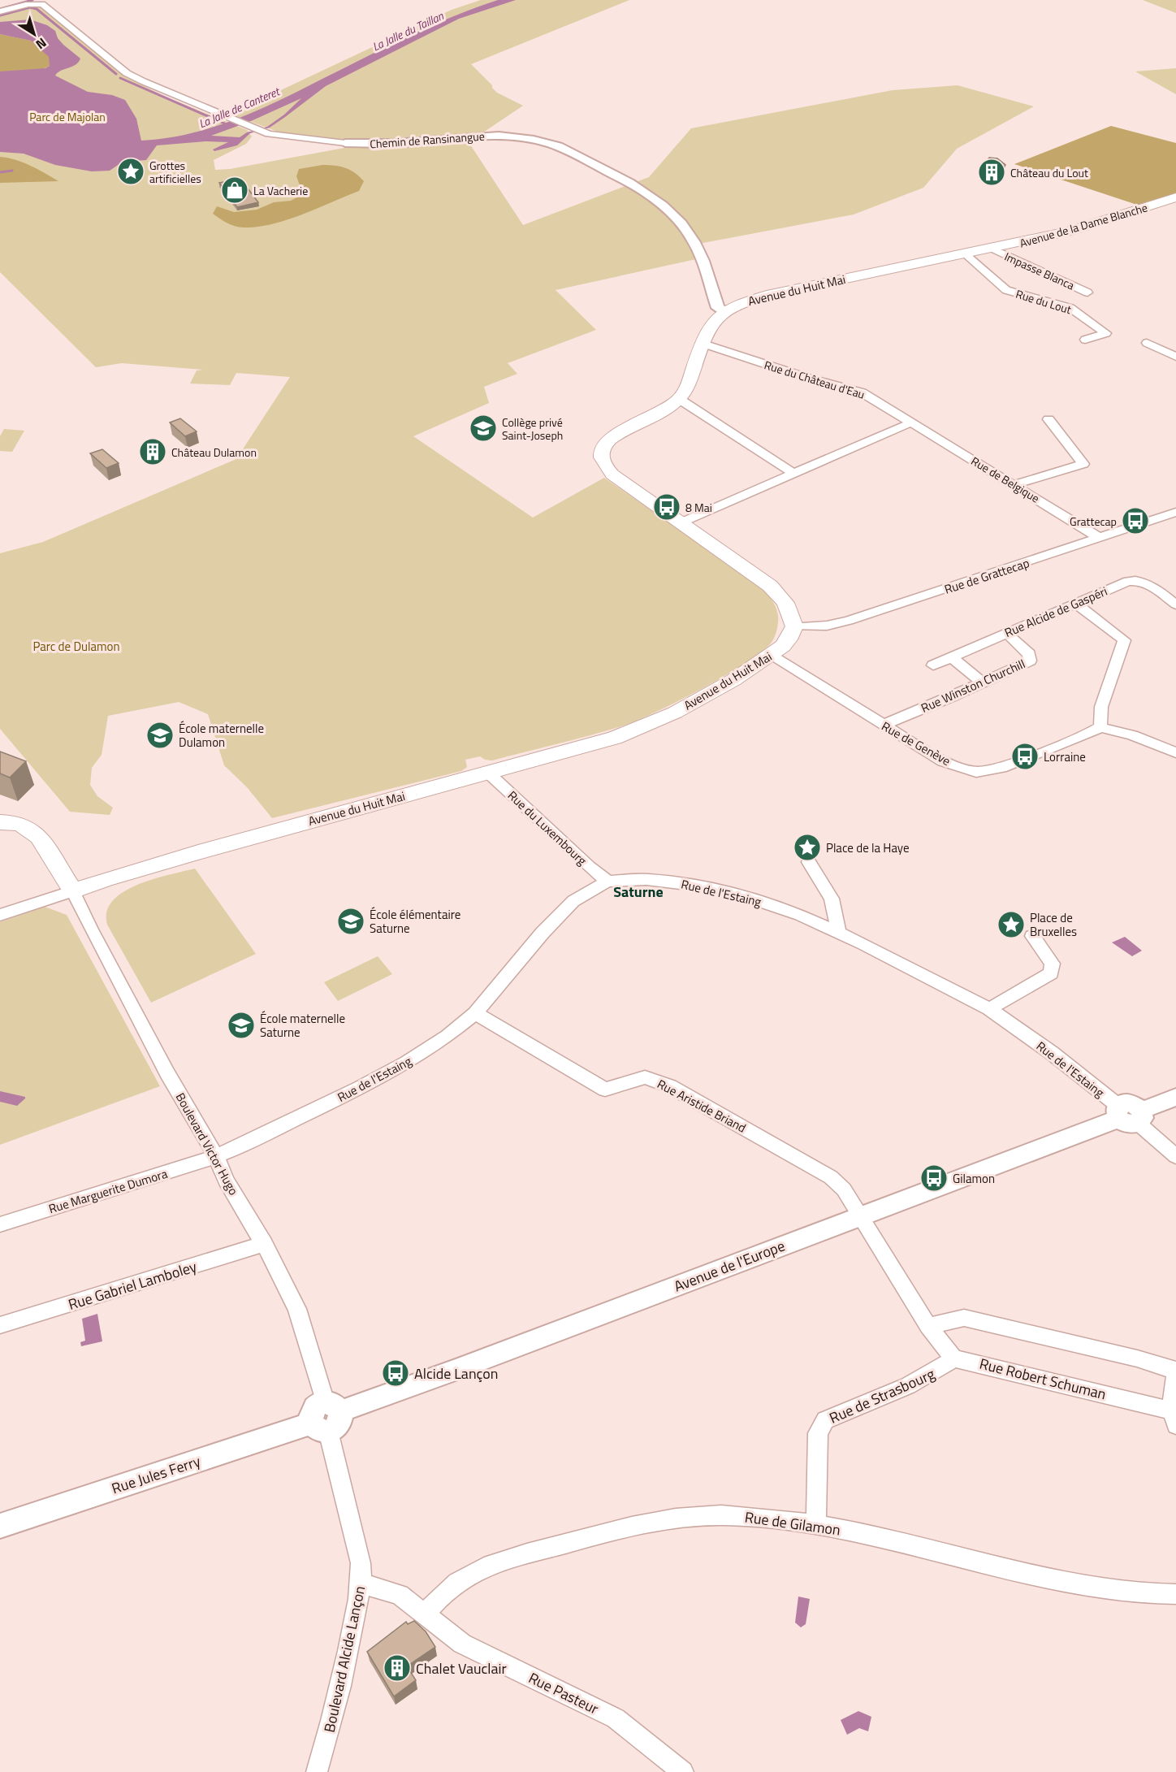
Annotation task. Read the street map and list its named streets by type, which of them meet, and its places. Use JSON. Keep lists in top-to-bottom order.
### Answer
{
  "streets": {
    "main road": ["Avenue de la Dame Blanche", "Avenue du Huit Mai"],
    "street": [
      "Chemin de Ransinangue",
      "Impasse Blanca",
      "Rue du Lout",
      "Rue du Château d'Eau",
      "Rue de Belgique",
      "Rue de Grattecap",
      "Rue Alcide de Gaspéri",
      "Rue Winston Churchill",
      "Rue de Genève",
      "Rue du Luxembourg",
      "Rue de l'Estaing",
      "Rue Aristide Briand",
      "Boulevard Victor Hugo",
      "Rue Marguerite Dumora",
      "Avenue de l'Europe",
      "Rue Gabriel Lamboley",
      "Rue Robert Schuman",
      "Rue de Strasbourg",
      "Rue Jules Ferry",
      "Rue de Gilamon",
      "Boulevard Alcide Lançon",
      "Rue Pasteur"
    ]
  },
  "crossings": [
    ["Chemin de Ransinangue", "Avenue du Huit Mai"],
    ["Avenue de la Dame Blanche", "Impasse Blanca"],
    ["Avenue de la Dame Blanche", "Avenue du Huit Mai"],
    ["Impasse Blanca", "Avenue du Huit Mai"],
    ["Avenue du Huit Mai", "Rue du Lout"],
    ["Avenue du Huit Mai", "Rue du Château d'Eau"],
    ["Avenue du Huit Mai", "Rue de Grattecap"],
    ["Avenue du Huit Mai", "Rue de Genève"],
    ["Avenue du Huit Mai", "Rue du Luxembourg"],
    ["Avenue du Huit Mai", "Boulevard Victor Hugo"],
    ["Rue du Château d'Eau", "Rue de Belgique"],
    ["Rue de Belgique", "Rue de Grattecap"],
    ["Rue Alcide de Gaspéri", "Rue Winston Churchill"],
    ["Rue Winston Churchill", "Rue de Genève"],
    ["Rue du Luxembourg", "Rue de l'Estaing"],
    ["Rue de l'Estaing", "Rue Aristide Briand"],
    ["Rue de l'Estaing", "Boulevard Victor Hugo"],
    ["Rue de l'Estaing", "Rue Marguerite Dumora"],
    ["Rue de l'Estaing", "Avenue de l'Europe"],
    ["Rue Aristide Briand", "Avenue de l'Europe"],
    ["Boulevard Victor Hugo", "Rue Marguerite Dumora"],
    ["Boulevard Victor Hugo", "Avenue de l'Europe"],
    ["Boulevard Victor Hugo", "Rue Gabriel Lamboley"],
    ["Boulevard Victor Hugo", "Rue Jules Ferry"],
    ["Boulevard Victor Hugo", "Boulevard Alcide Lançon"],
    ["Avenue de l'Europe", "Rue Jules Ferry"],
    ["Avenue de l'Europe", "Boulevard Alcide Lançon"],
    ["Rue Robert Schuman", "Rue de Strasbourg"],
    ["Rue de Strasbourg", "Rue de Gilamon"],
    ["Rue Jules Ferry", "Boulevard Alcide Lançon"],
    ["Rue de Gilamon", "Rue Pasteur"],
    ["Boulevard Alcide Lançon", "Rue Pasteur"]
  ],
  "districts": ["Saturne"],
  "water": ["La Jalle du Taillan", "La Jalle de Canteret"],
  "parks": ["Parc de Majolan", "Parc de Dulamon"],
  "places": {
    "place": ["Grottes artificielles", "Place de la Haye", "Place de Bruxelles"],
    "building": ["Château du Lout", "Château Dulamon", "Chalet Vauclair"],
    "shop": ["La Vacherie"],
    "school or university": [
      "Collège privé Saint-Joseph",
      "École maternelle Dulamon",
      "École élémentaire Saturne",
      "École maternelle Saturne"
    ],
    "bus stop": [
      "8 Mai",
      "Grattecap",
      "Lorraine",
      "Gilamon",
      "Alcide Lançon"
    ]
  },
  "north": "bottom right"
}
